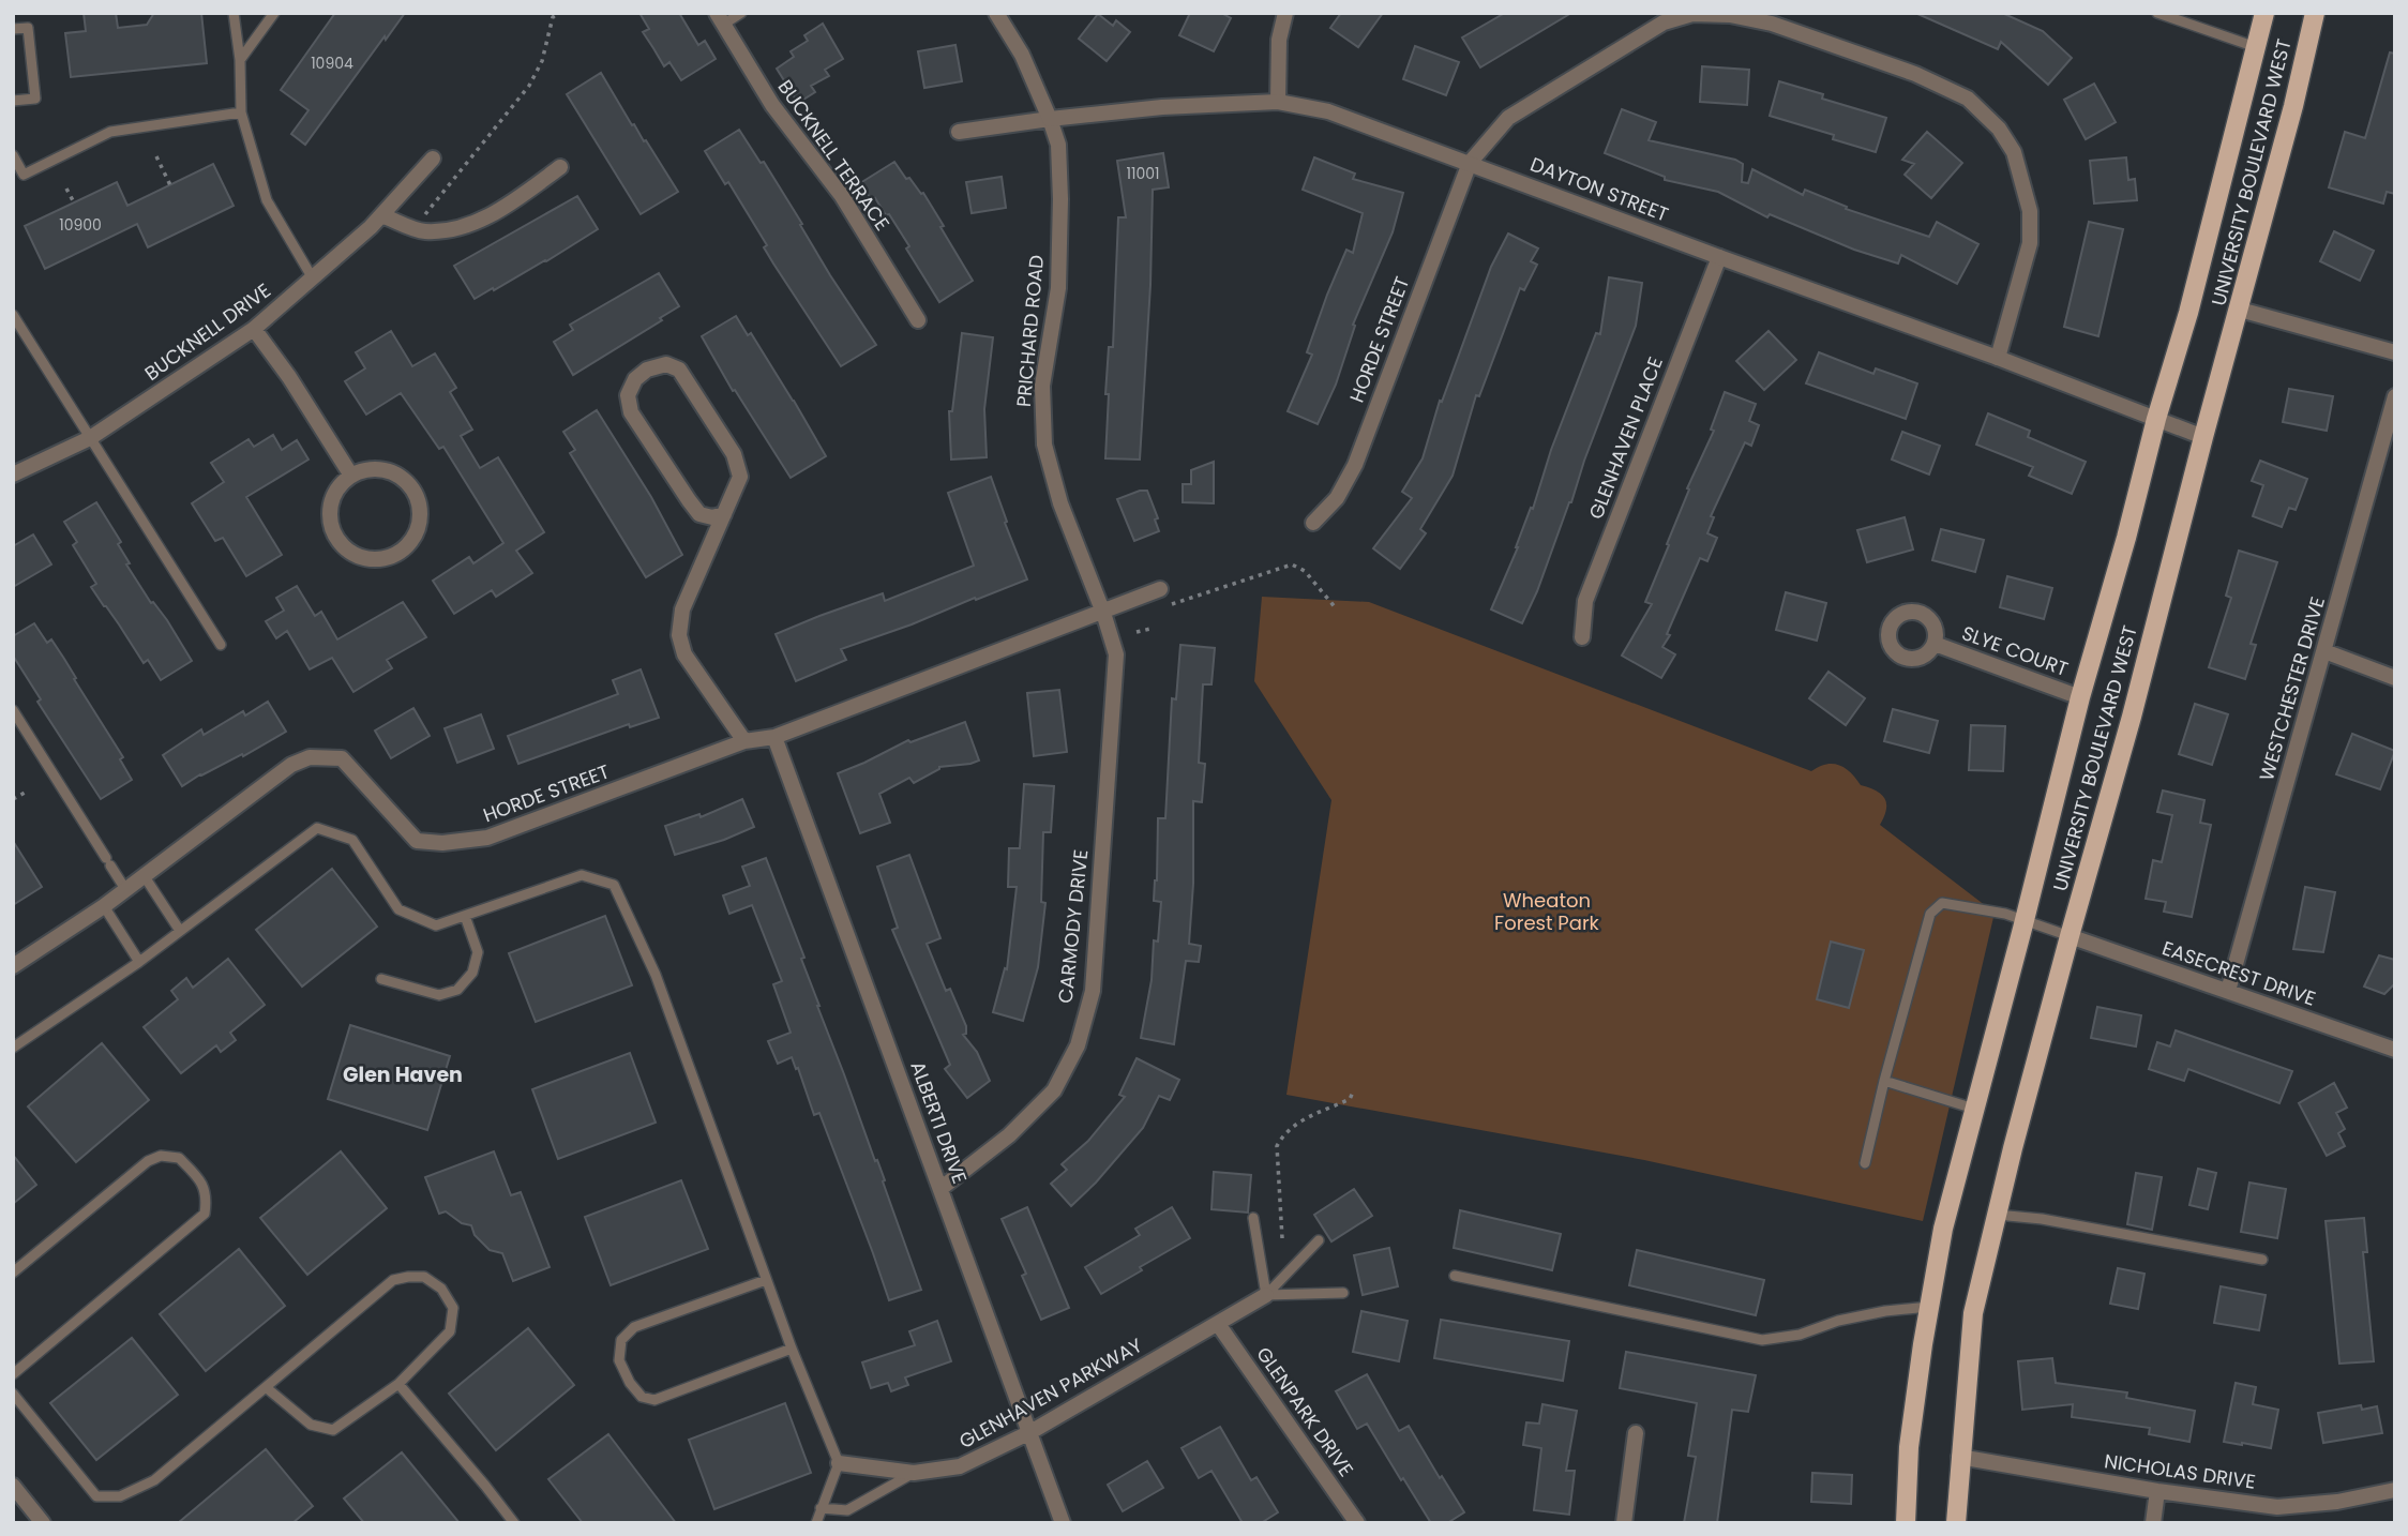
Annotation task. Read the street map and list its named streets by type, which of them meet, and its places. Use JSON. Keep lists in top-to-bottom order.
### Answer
{
  "streets": {
    "main road": ["UNIVERSITY BOULEVARD WEST"],
    "street": [
      "BUCKNELL TERRACE",
      "DAYTON STREET",
      "PRICHARD ROAD",
      "BUCKNELL DRIVE",
      "HORDE STREET",
      "GLENHAVEN PLACE",
      "SLYE COURT",
      "WESTCHESTER DRIVE",
      "CARMODY DRIVE",
      "EASECREST DRIVE",
      "ALBERTI DRIVE",
      "GLENHAVEN PARKWAY",
      "GLENPARK DRIVE",
      "NICHOLAS DRIVE"
    ]
  },
  "crossings": [
    ["UNIVERSITY BOULEVARD WEST", "DAYTON STREET"],
    ["UNIVERSITY BOULEVARD WEST", "SLYE COURT"],
    ["UNIVERSITY BOULEVARD WEST", "EASECREST DRIVE"],
    ["UNIVERSITY BOULEVARD WEST", "NICHOLAS DRIVE"],
    ["DAYTON STREET", "PRICHARD ROAD"],
    ["DAYTON STREET", "HORDE STREET"],
    ["DAYTON STREET", "GLENHAVEN PLACE"],
    ["PRICHARD ROAD", "HORDE STREET"],
    ["PRICHARD ROAD", "CARMODY DRIVE"],
    ["HORDE STREET", "CARMODY DRIVE"],
    ["HORDE STREET", "ALBERTI DRIVE"],
    ["WESTCHESTER DRIVE", "EASECREST DRIVE"],
    ["CARMODY DRIVE", "ALBERTI DRIVE"],
    ["ALBERTI DRIVE", "GLENHAVEN PARKWAY"],
    ["GLENHAVEN PARKWAY", "GLENPARK DRIVE"]
  ],
  "districts": ["Glen Haven"],
  "parks": ["Wheaton Forest Park"],
  "house_numbers": ["10904", "11001", "10900"]
}
